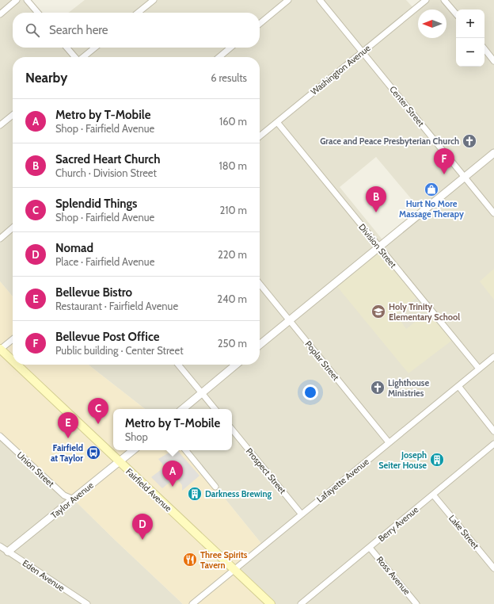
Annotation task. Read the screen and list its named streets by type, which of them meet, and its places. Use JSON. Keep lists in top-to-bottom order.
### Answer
{
  "streets": {
    "main road": ["Fairfield Avenue"],
    "street": [
      "Washington Avenue",
      "Center Street",
      "Division Street",
      "Poplar Street",
      "Union Street",
      "Prospect Street",
      "Lafayette Avenue",
      "Taylor Avenue",
      "Berry Avenue",
      "Lake Street",
      "Eden Avenue",
      "Ross Avenue"
    ]
  },
  "crossings": [
    ["Washington Avenue", "Center Street"],
    ["Washington Avenue", "Division Street"],
    ["Division Street", "Lafayette Avenue"],
    ["Poplar Street", "Lafayette Avenue"],
    ["Union Street", "Taylor Avenue"],
    ["Prospect Street", "Lafayette Avenue"],
    ["Lafayette Avenue", "Fairfield Avenue"],
    ["Fairfield Avenue", "Taylor Avenue"],
    ["Taylor Avenue", "Eden Avenue"],
    ["Berry Avenue", "Lake Street"],
    ["Berry Avenue", "Ross Avenue"]
  ],
  "places": {
    "church": ["Grace and Peace Presbyterian Church", "Lighthouse Ministries"],
    "shop": ["Hurt No More Massage Therapy"],
    "school or university": ["Holy Trinity Elementary School"],
    "bus stop": ["Fairfield at Taylor"],
    "building": ["Joseph Seiter House", "Darkness Brewing"],
    "restaurant": ["Three Spirits Tavern"]
  },
  "north": "left",
  "page": {
    "map_buttons": ["+", "−"],
    "search": "Search here",
    "heading": ["Nearby", "6 results"],
    "list": [
      {
        "mark": "A",
        "name": "Metro by T-Mobile",
        "note": "Shop · Fairfield Avenue",
        "value": "160 m"
      },
      {
        "mark": "B",
        "name": "Sacred Heart Church",
        "note": "Church · Division Street",
        "value": "180 m"
      },
      {
        "mark": "C",
        "name": "Splendid Things",
        "note": "Shop · Fairfield Avenue",
        "value": "210 m"
      },
      {
        "mark": "D",
        "name": "Nomad",
        "note": "Place · Fairfield Avenue",
        "value": "220 m"
      },
      {
        "mark": "E",
        "name": "Bellevue Bistro",
        "note": "Restaurant · Fairfield Avenue",
        "value": "240 m"
      },
      {
        "mark": "F",
        "name": "Bellevue Post Office",
        "note": "Public building · Center Street",
        "value": "250 m"
      }
    ],
    "pins": [
      "F",
      "B",
      "C",
      "E",
      "A",
      "D"
    ],
    "popup": ["Metro by T-Mobile", "Shop"]
  }
}
